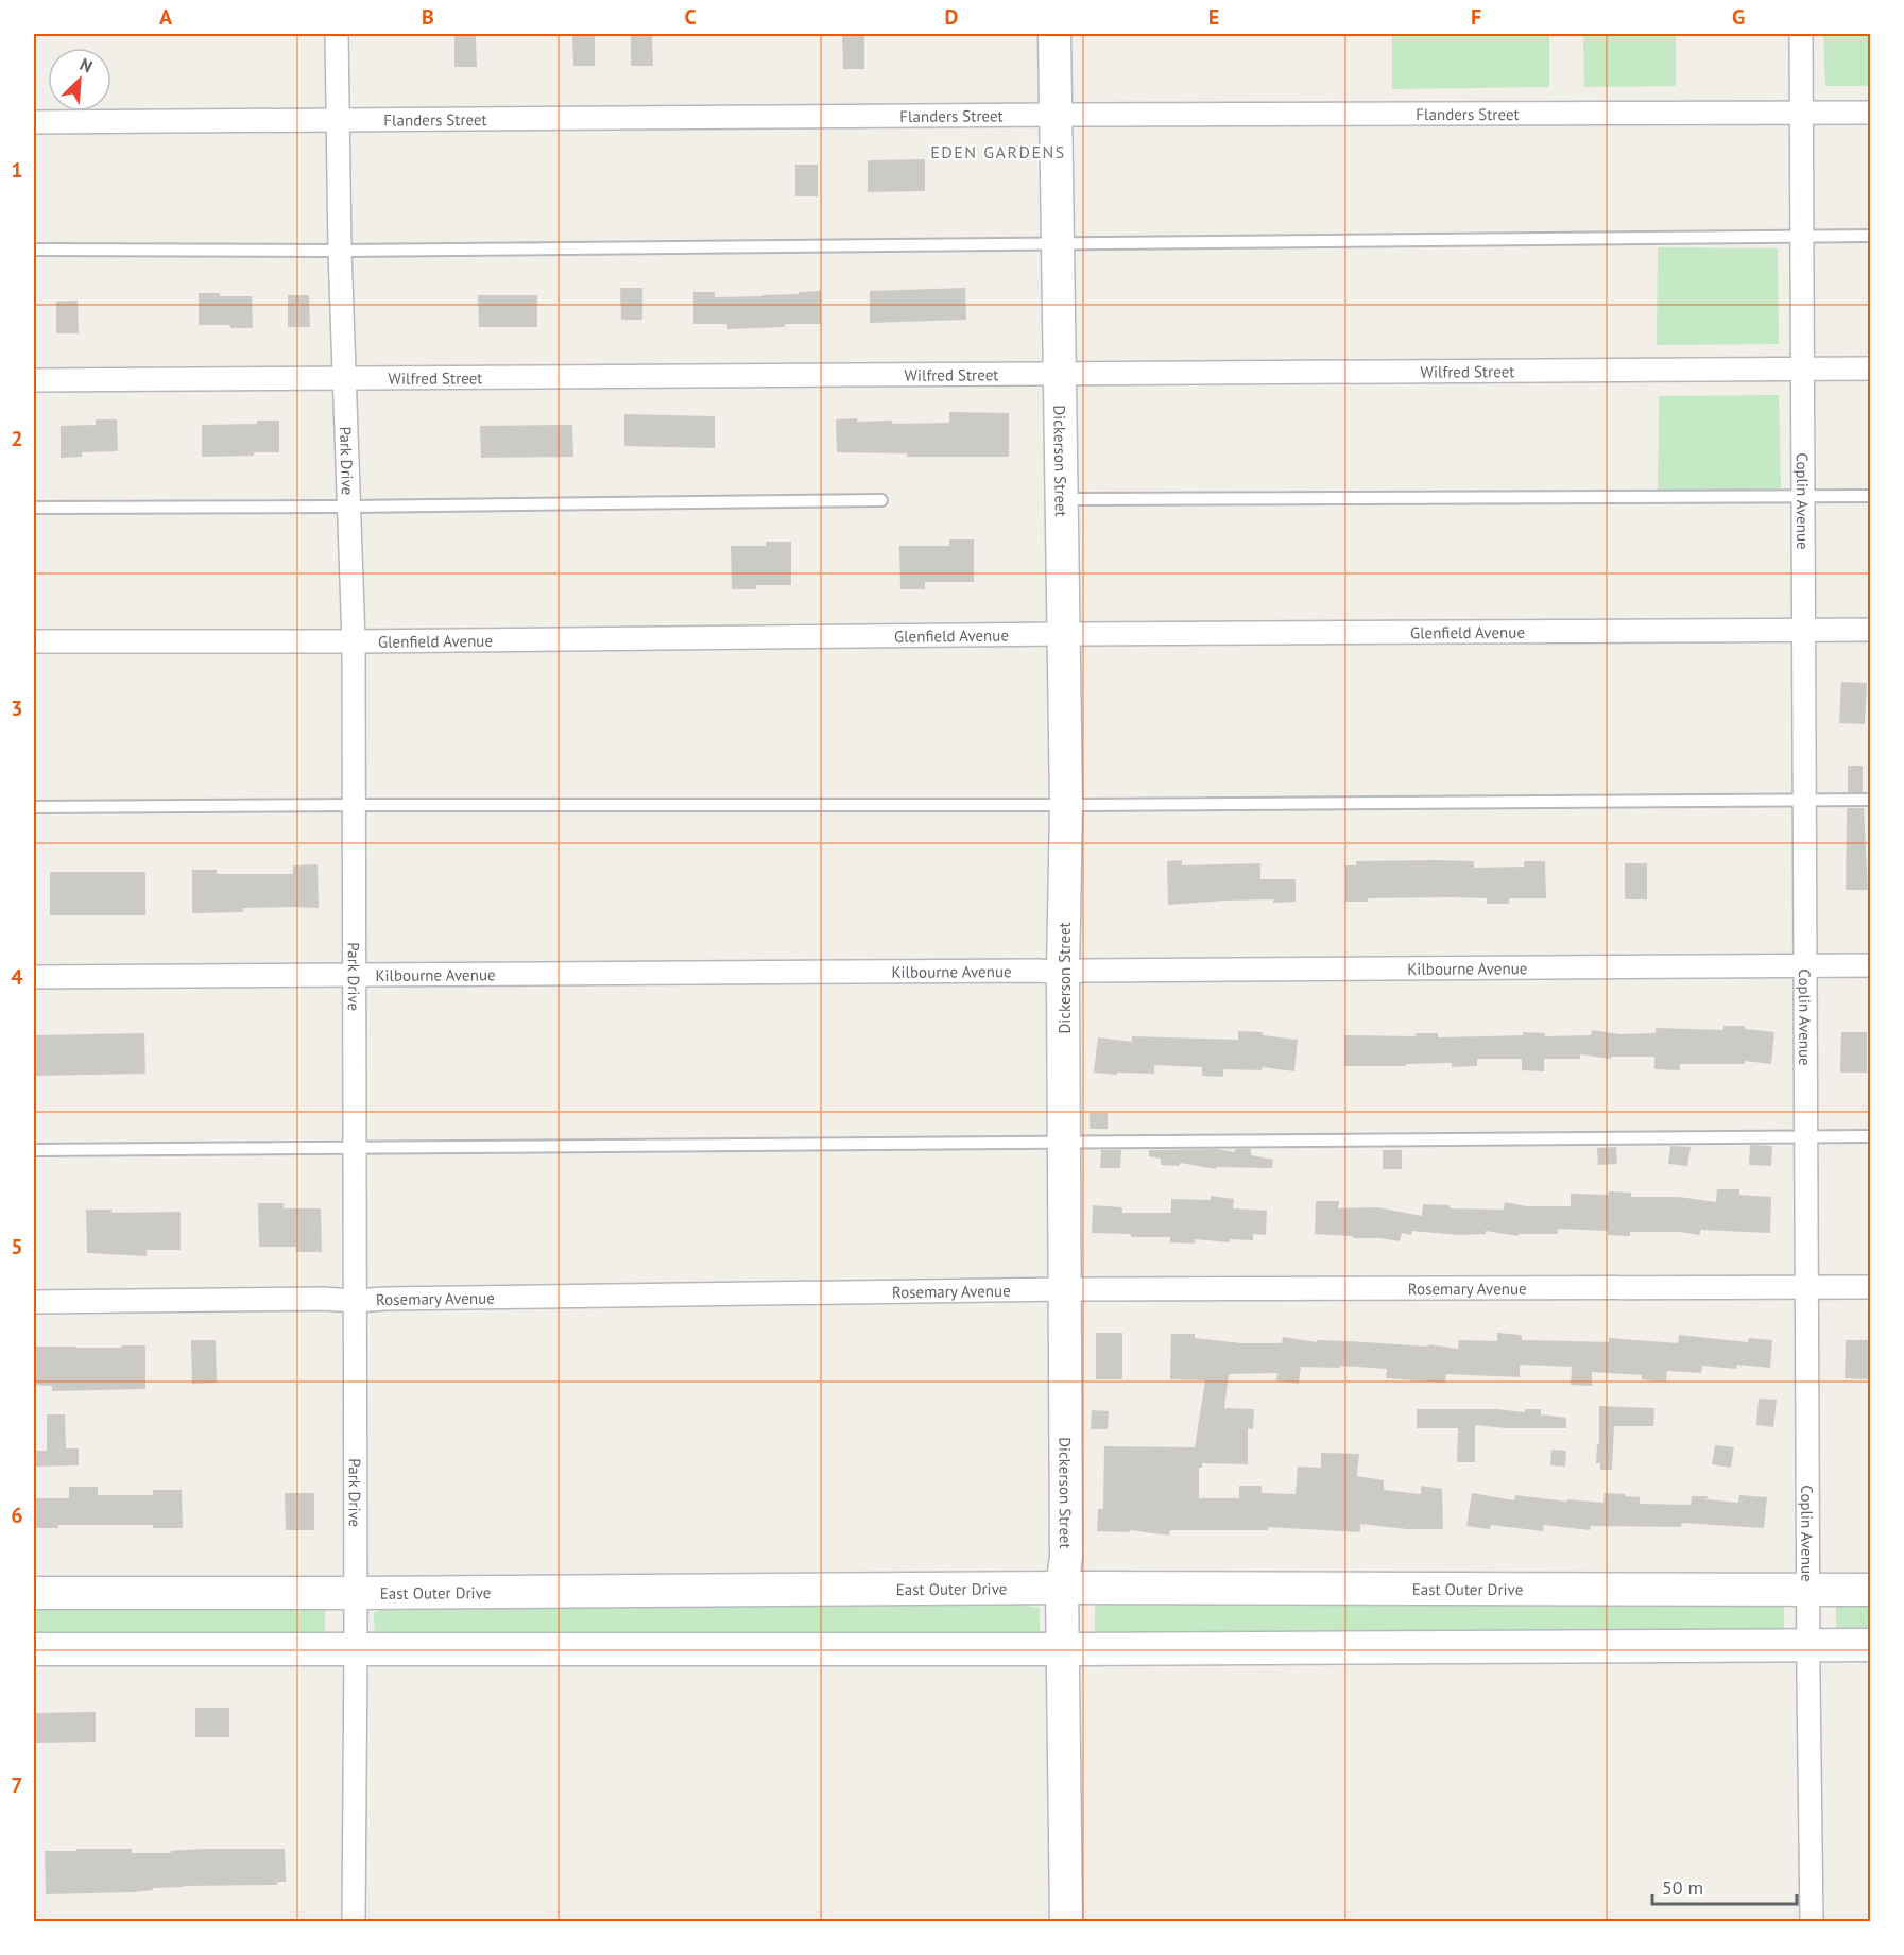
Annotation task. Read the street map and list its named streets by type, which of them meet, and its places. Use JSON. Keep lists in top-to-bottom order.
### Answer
{
  "streets": {
    "street": [
      "Flanders Street",
      "Wilfred Street",
      "Park Drive",
      "Dickerson Street",
      "Coplin Avenue",
      "Glenfield Avenue",
      "Kilbourne Avenue",
      "Rosemary Avenue",
      "East Outer Drive"
    ]
  },
  "crossings": [
    ["Flanders Street", "Park Drive"],
    ["Flanders Street", "Dickerson Street"],
    ["Flanders Street", "Coplin Avenue"],
    ["Wilfred Street", "Park Drive"],
    ["Wilfred Street", "Dickerson Street"],
    ["Wilfred Street", "Coplin Avenue"],
    ["Park Drive", "Glenfield Avenue"],
    ["Park Drive", "Kilbourne Avenue"],
    ["Park Drive", "Rosemary Avenue"],
    ["Park Drive", "East Outer Drive"],
    ["Dickerson Street", "Glenfield Avenue"],
    ["Dickerson Street", "Kilbourne Avenue"],
    ["Dickerson Street", "Rosemary Avenue"],
    ["Dickerson Street", "East Outer Drive"],
    ["Coplin Avenue", "Glenfield Avenue"],
    ["Coplin Avenue", "Kilbourne Avenue"],
    ["Coplin Avenue", "Rosemary Avenue"],
    ["Coplin Avenue", "East Outer Drive"]
  ],
  "districts": ["EDEN GARDENS"],
  "scale_bar": "50 m",
  "north": "top right",
  "grid": {
    "columns": [
      "A",
      "B",
      "C",
      "D",
      "E",
      "F",
      "G"
    ],
    "rows": [
      "1",
      "2",
      "3",
      "4",
      "5",
      "6",
      "7"
    ]
  }
}
